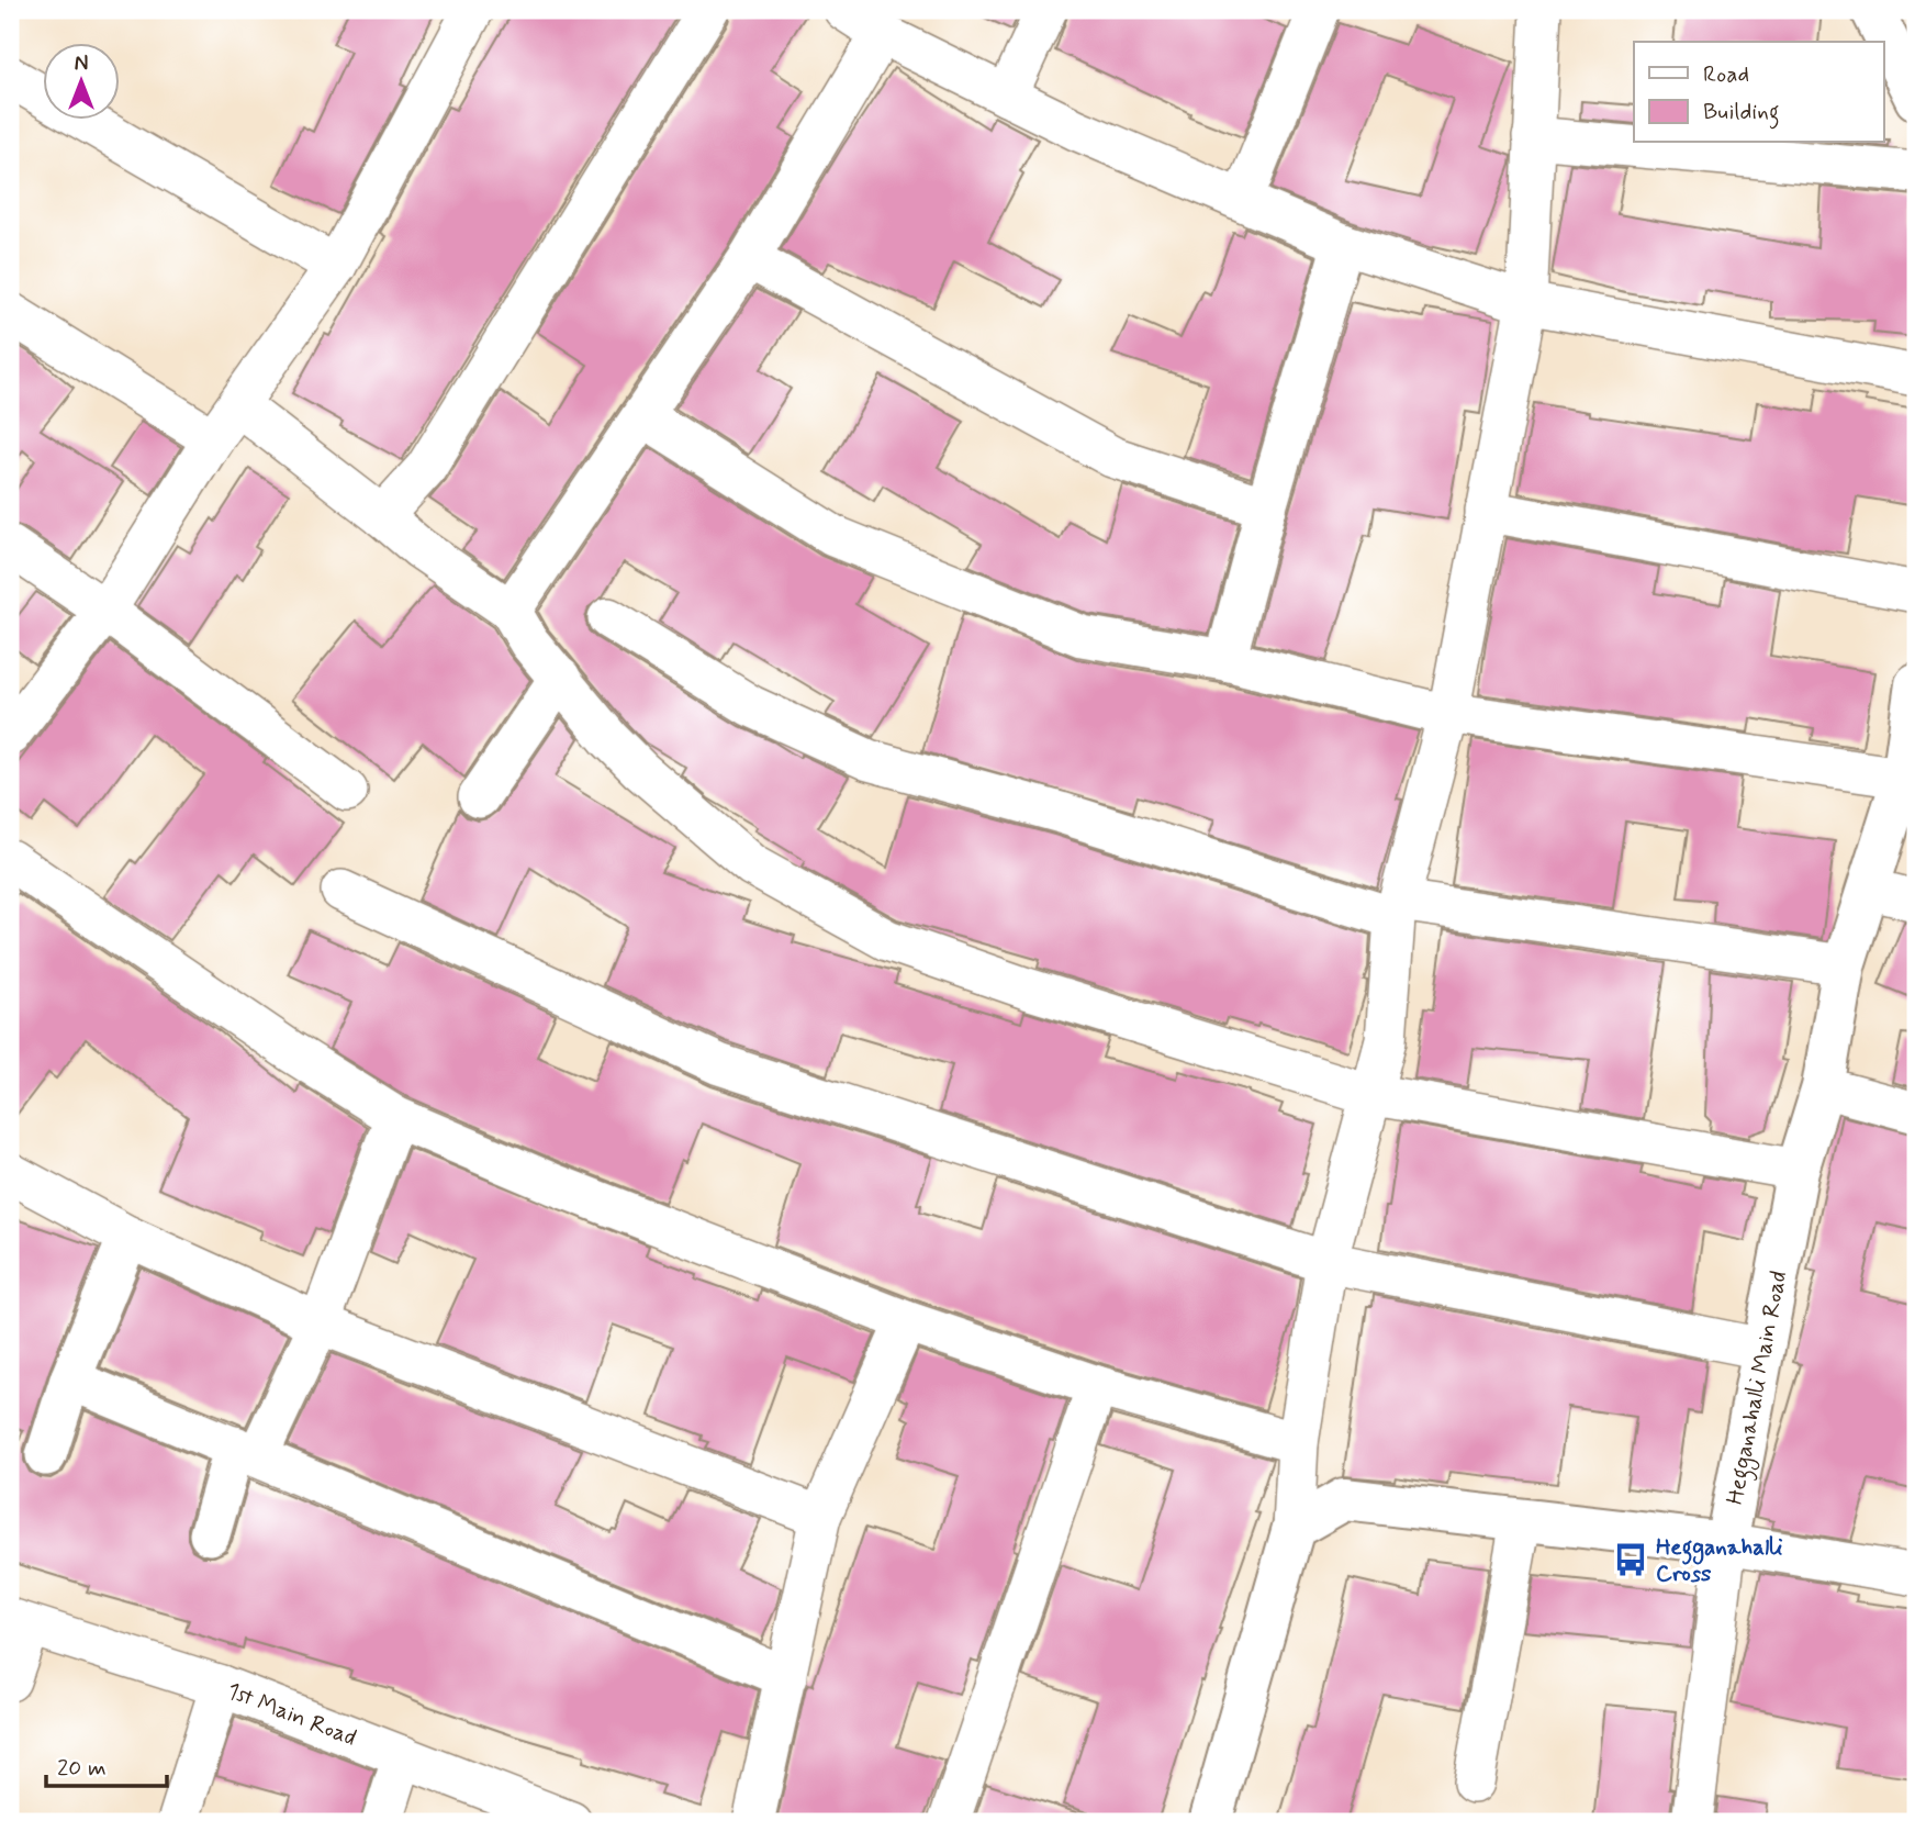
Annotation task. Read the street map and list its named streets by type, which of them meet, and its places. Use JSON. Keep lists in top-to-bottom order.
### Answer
{
  "streets": {
    "main road": ["Hegganahalli Main Road"],
    "street": ["1st Main Road"]
  },
  "places": {
    "bus stop": ["Hegganahalli Cross"]
  },
  "legend": ["Road", "Building"],
  "scale_bar": "20 m",
  "north": "top"
}
